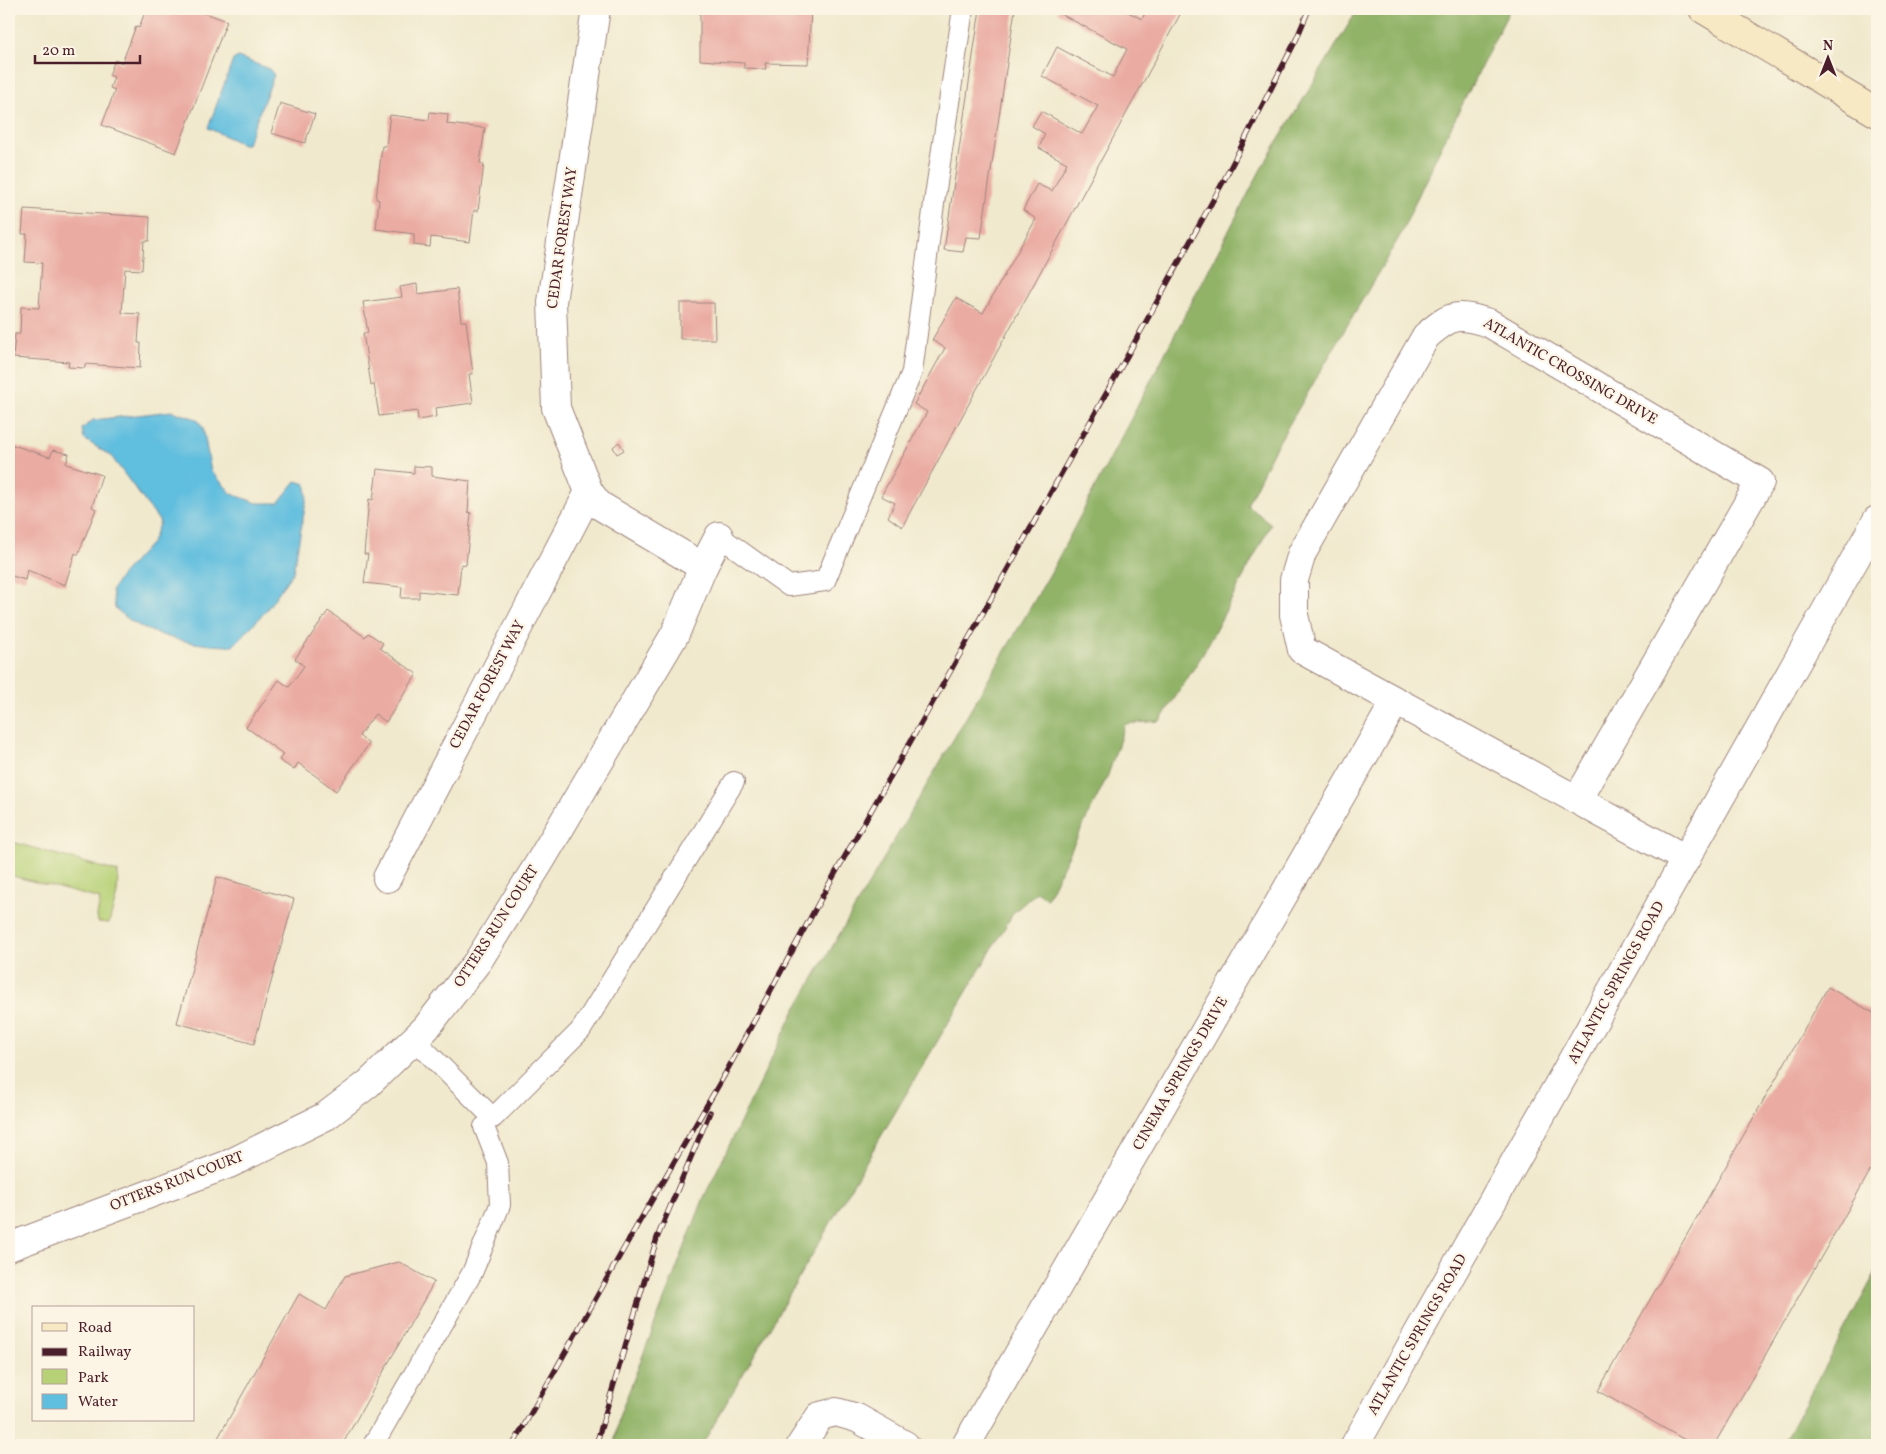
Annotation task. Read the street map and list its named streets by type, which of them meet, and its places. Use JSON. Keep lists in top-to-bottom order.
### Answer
{
  "streets": {
    "street": [
      "CEDAR FOREST WAY",
      "ATLANTIC CROSSING DRIVE",
      "OTTERS RUN COURT",
      "ATLANTIC SPRINGS ROAD",
      "CINEMA SPRINGS DRIVE"
    ]
  },
  "crossings": [
    ["CEDAR FOREST WAY", "OTTERS RUN COURT"],
    ["ATLANTIC CROSSING DRIVE", "ATLANTIC SPRINGS ROAD"],
    ["ATLANTIC CROSSING DRIVE", "CINEMA SPRINGS DRIVE"]
  ],
  "legend": [
    "Road",
    "Railway",
    "Park",
    "Water"
  ],
  "scale_bar": "20 m",
  "north": "top"
}
